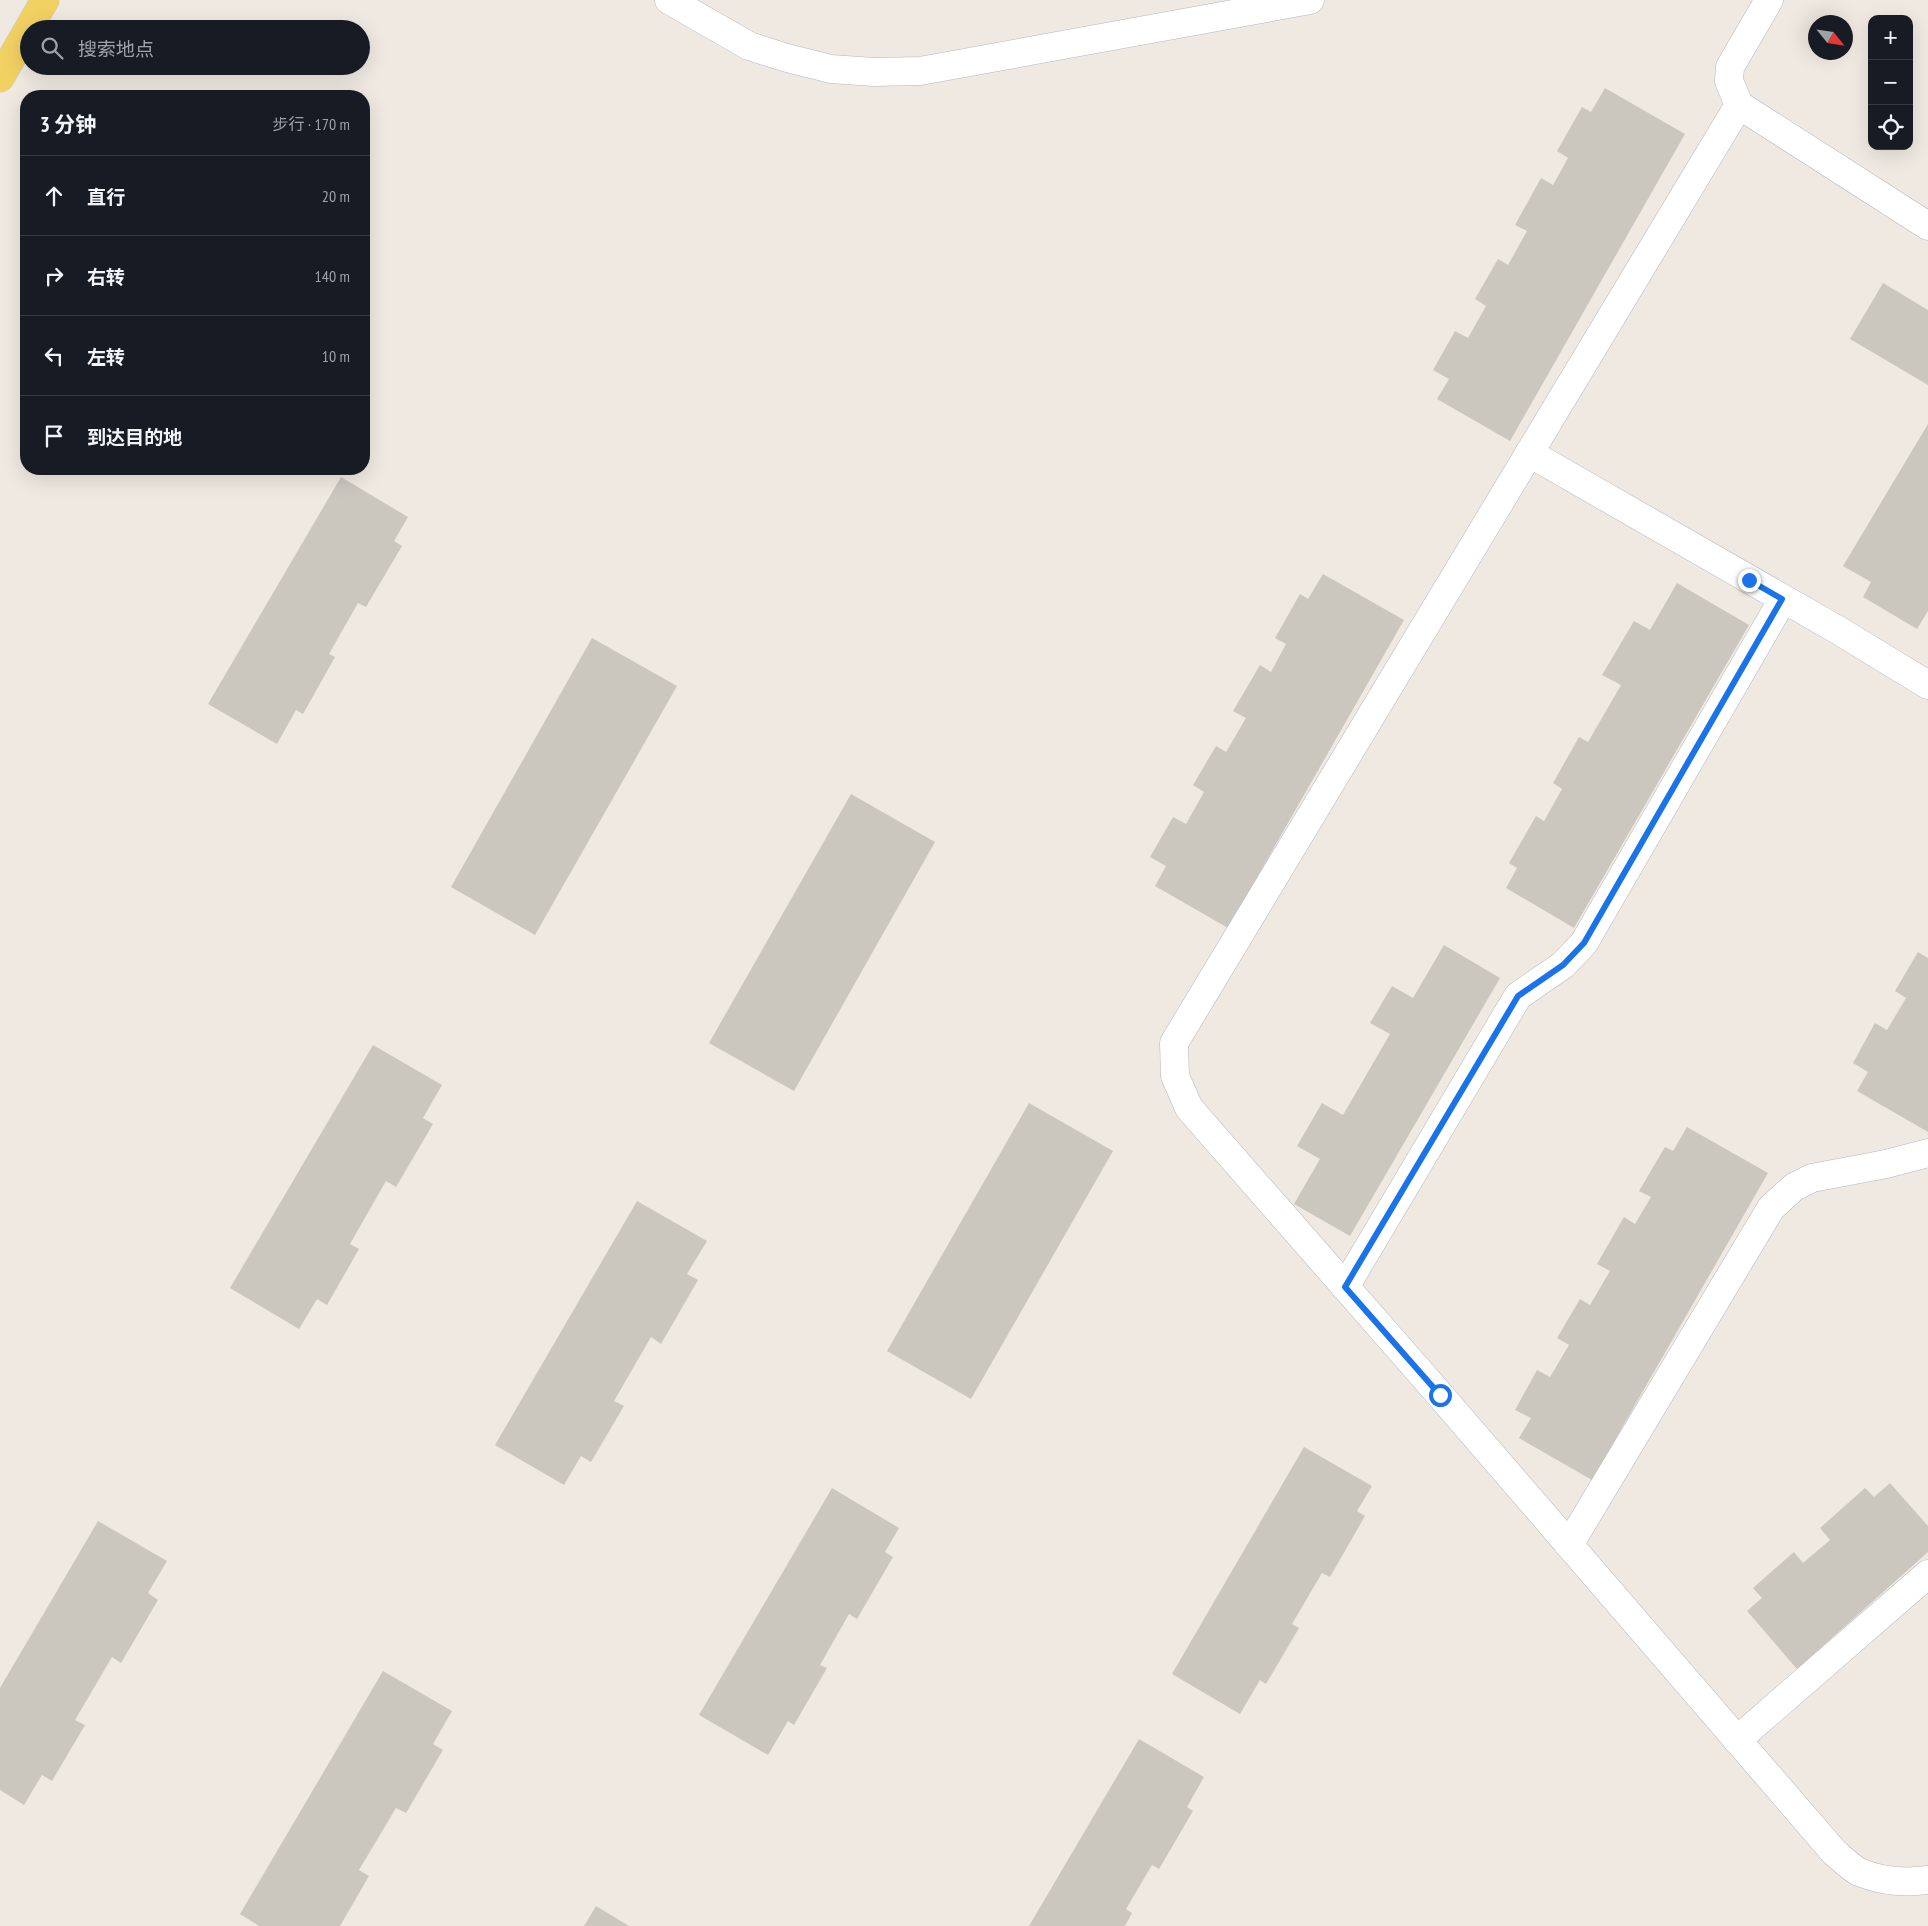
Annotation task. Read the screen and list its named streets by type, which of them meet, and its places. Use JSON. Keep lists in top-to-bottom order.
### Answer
{
  "north": "bottom right",
  "page": {
    "map_buttons": ["+", "−"],
    "search": "搜索地点",
    "heading": ["3 分钟", "步行 · 170 m"],
    "list": [
      ["直行", "20 m"],
      ["右转", "140 m"],
      ["左转", "10 m"],
      "到达目的地"
    ]
  }
}
